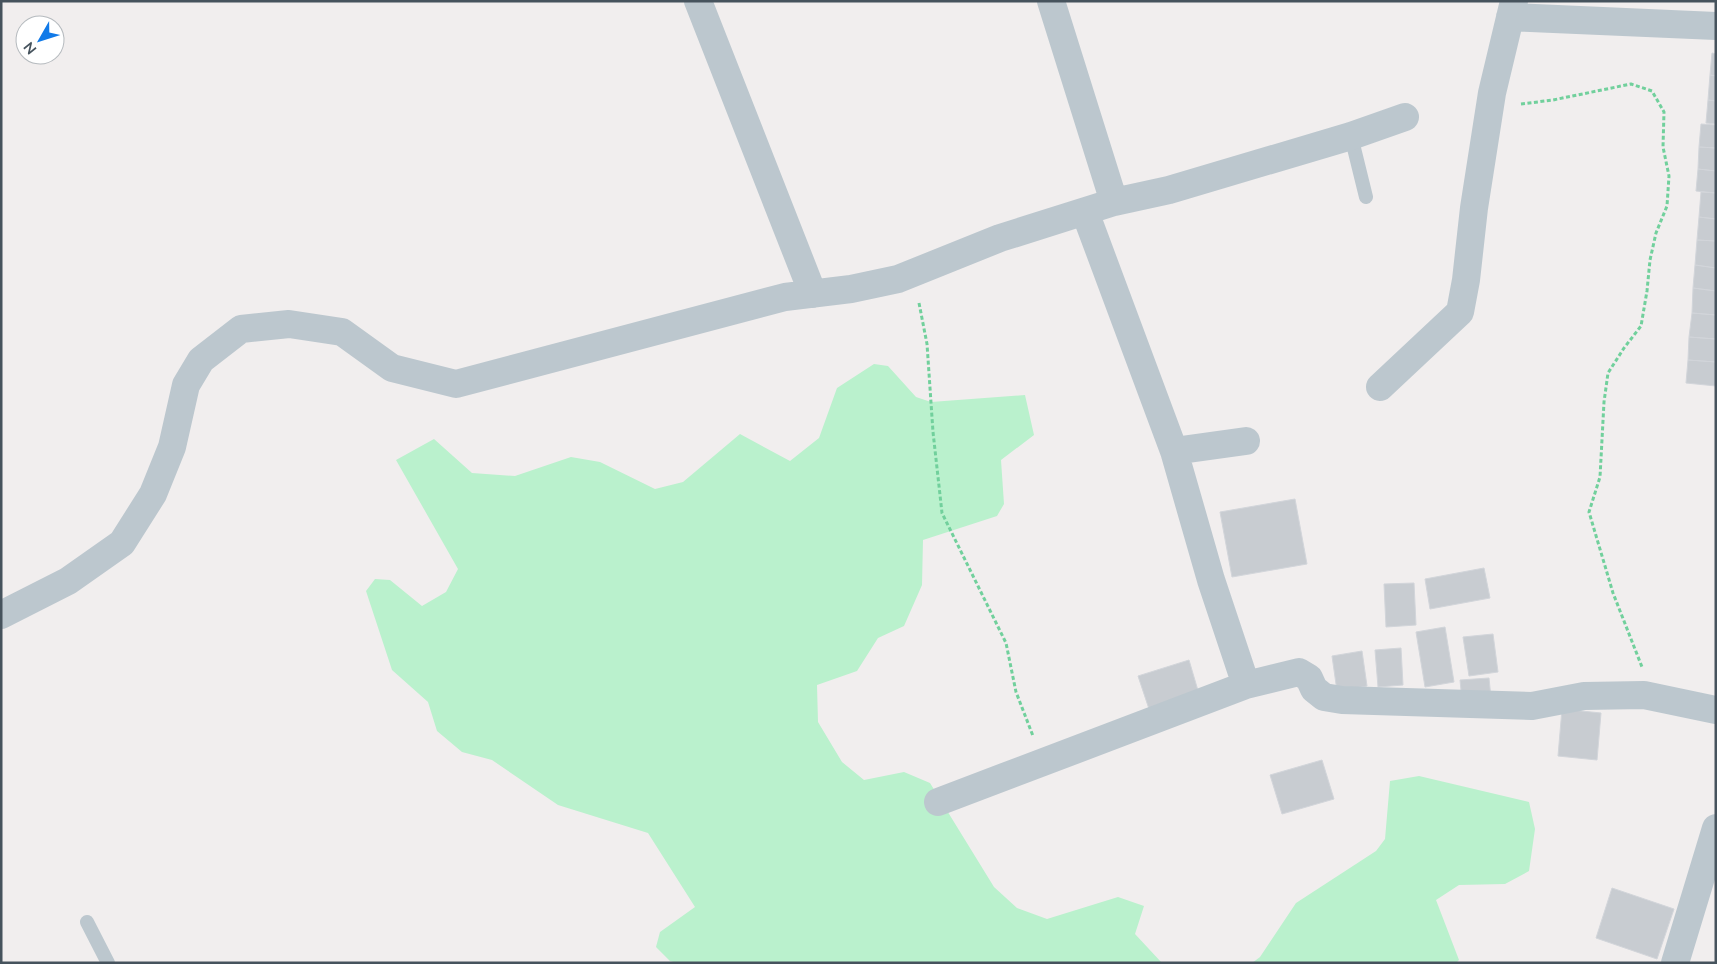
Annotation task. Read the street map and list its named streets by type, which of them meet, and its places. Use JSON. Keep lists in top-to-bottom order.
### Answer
{
  "north": "bottom left"
}
